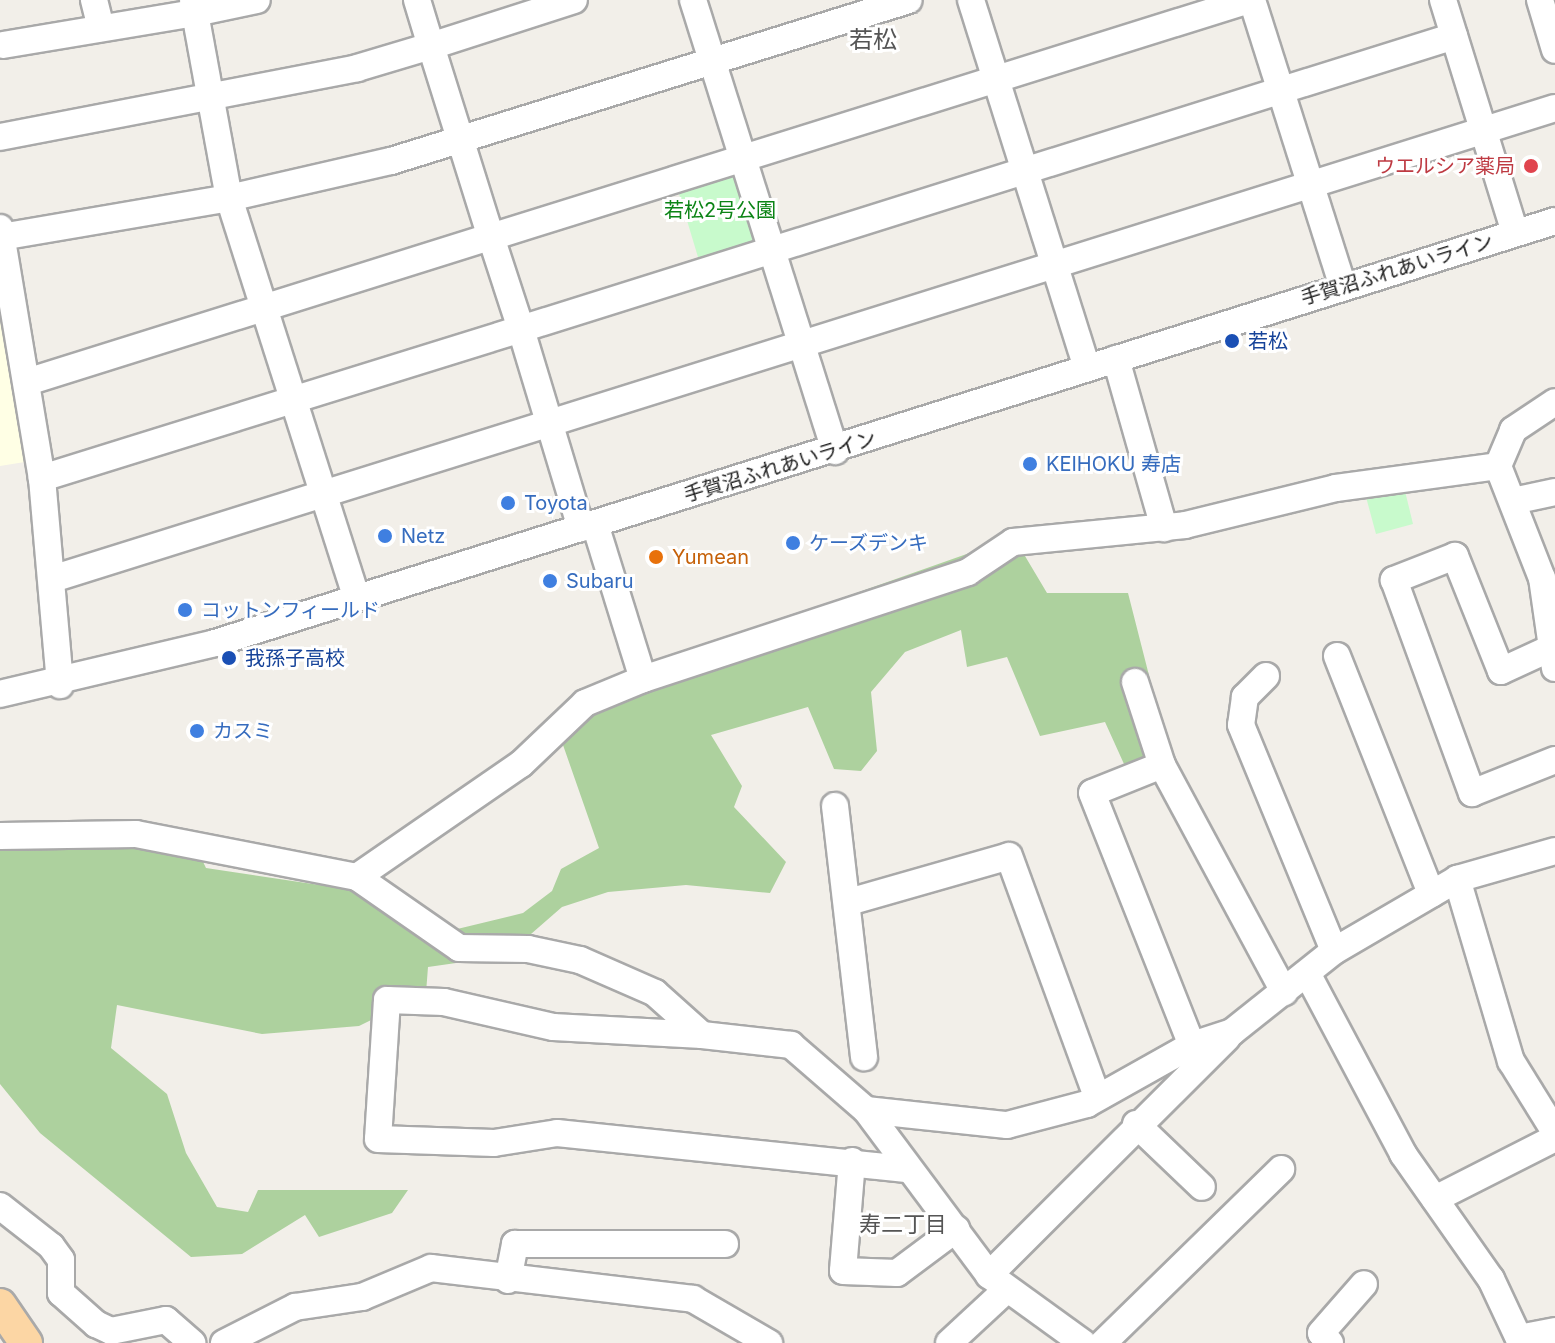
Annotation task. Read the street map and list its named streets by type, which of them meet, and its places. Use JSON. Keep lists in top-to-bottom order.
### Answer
{
  "streets": {
    "street": ["手賀沼ふれあいライン"]
  },
  "districts": ["若松", "寿二丁目"],
  "parks": ["若松2号公園"],
  "places": [
    "ウエルシア薬局",
    "若松",
    "KEIHOKU 寿店",
    "Toyota",
    "Netz",
    "ケーズデンキ",
    "Yumean",
    "Subaru",
    "コットンフィールド",
    "我孫子高校",
    "カスミ"
  ]
}
